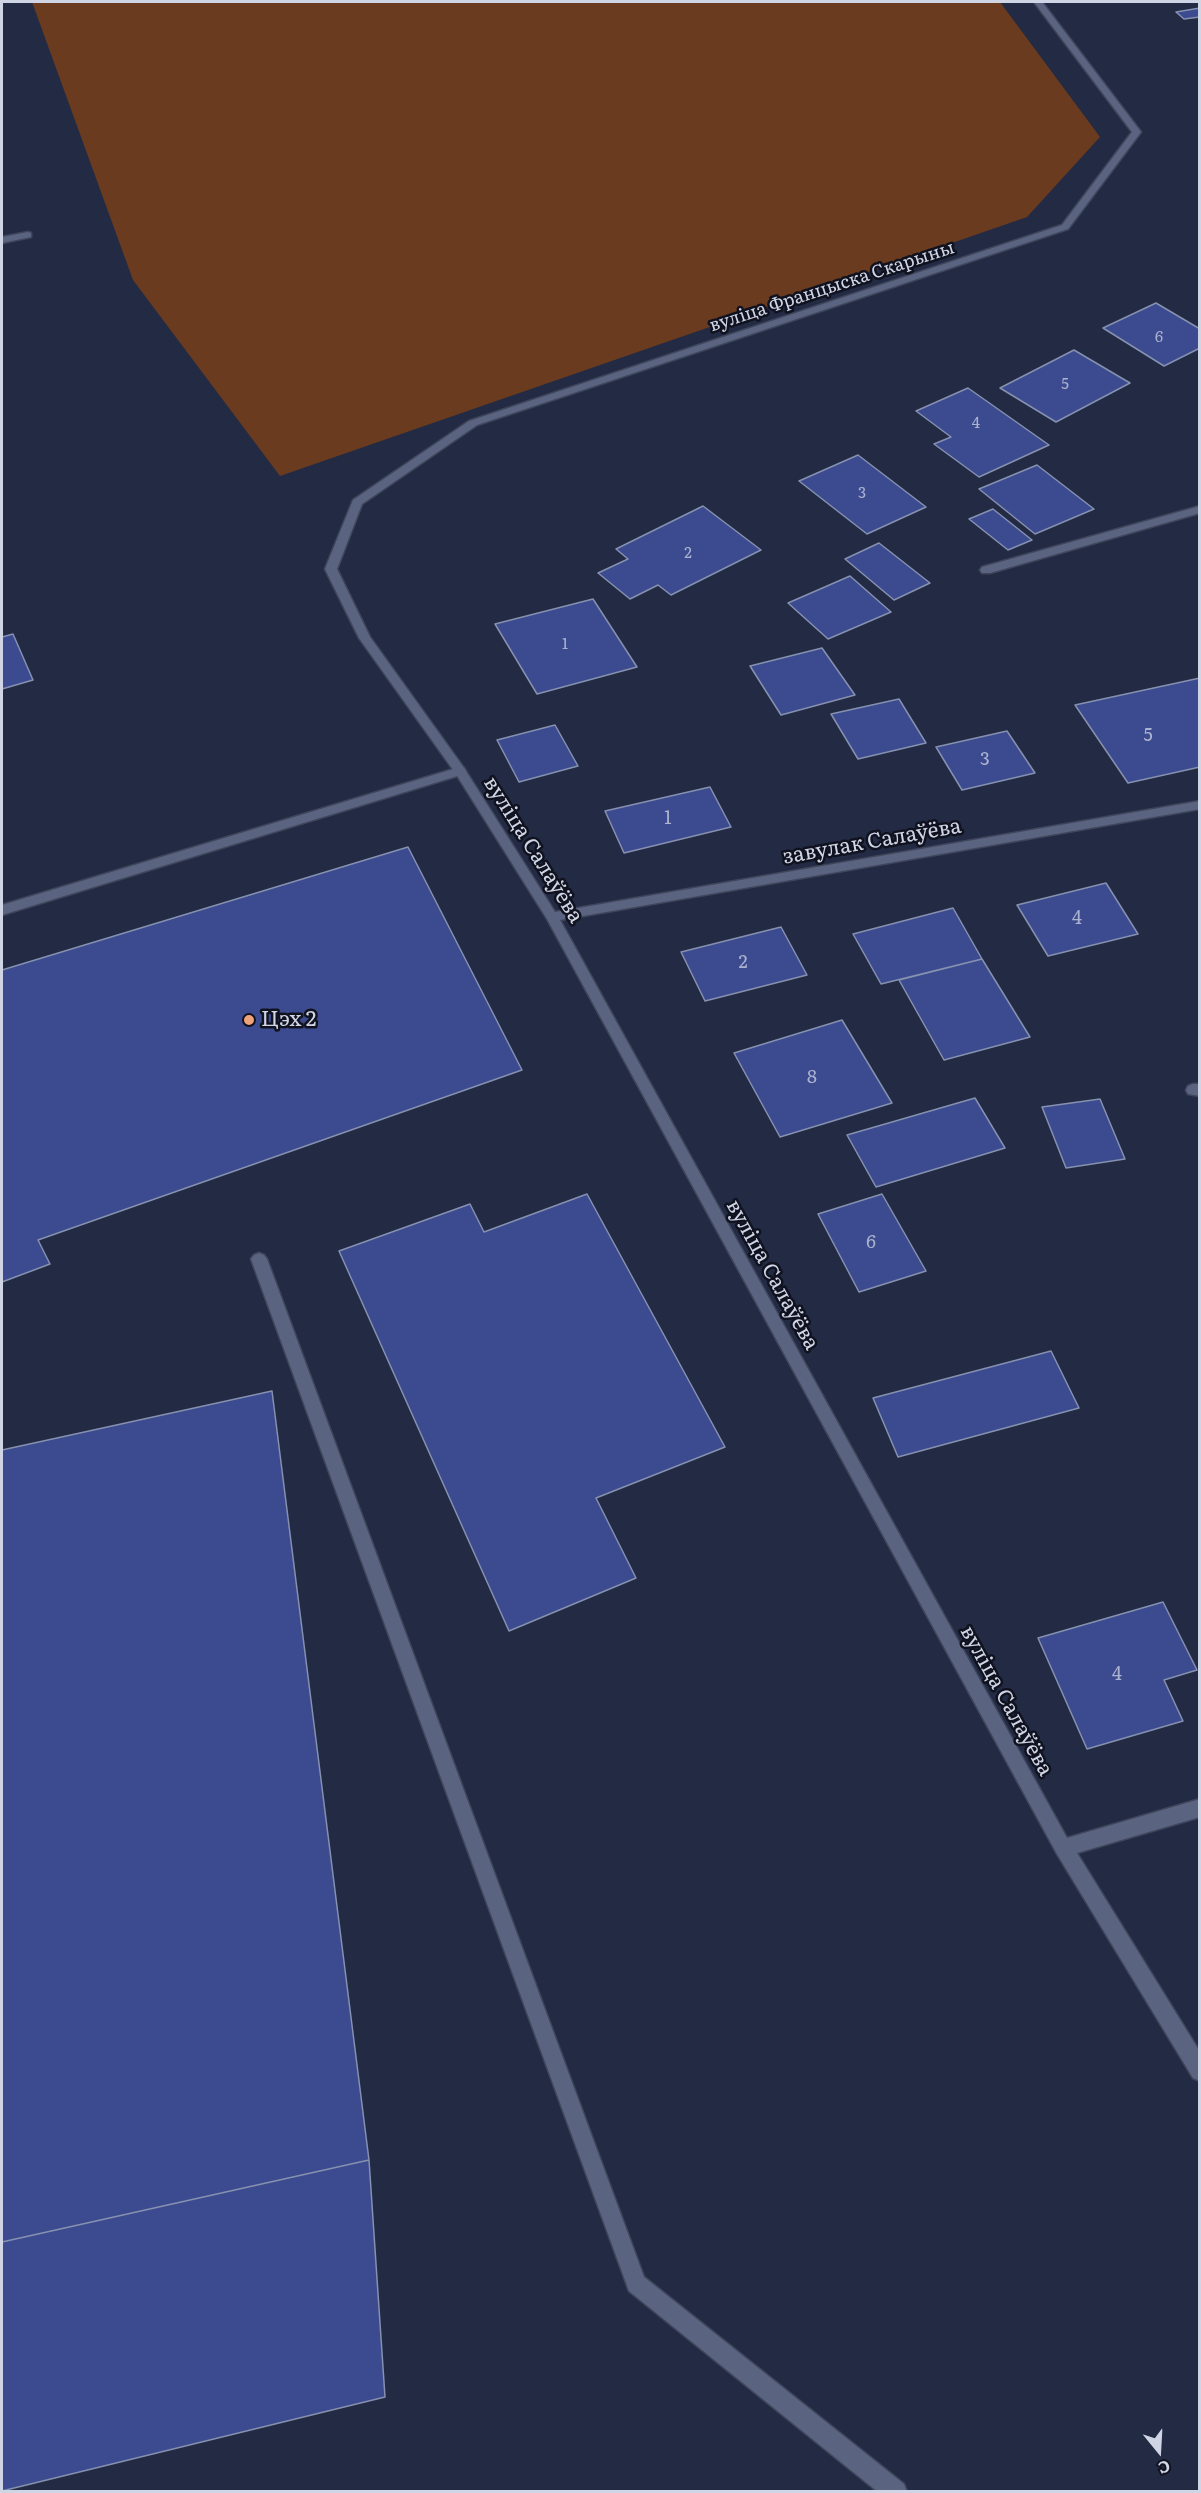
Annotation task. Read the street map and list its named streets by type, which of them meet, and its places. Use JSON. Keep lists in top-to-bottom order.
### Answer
{
  "streets": {
    "street": ["вуліца Францыска Скарыны", "завулак Салаўёва", "вуліца Салаўёва"]
  },
  "crossings": [
    ["вуліца Францыска Скарыны", "вуліца Салаўёва"],
    ["завулак Салаўёва", "вуліца Салаўёва"]
  ],
  "places": ["Цэх 2"],
  "house_numbers": [
    "6",
    "5",
    "4",
    "3",
    "2",
    "1",
    "5",
    "3",
    "1",
    "4",
    "2",
    "8",
    "6",
    "4"
  ],
  "north": "bottom"
}
